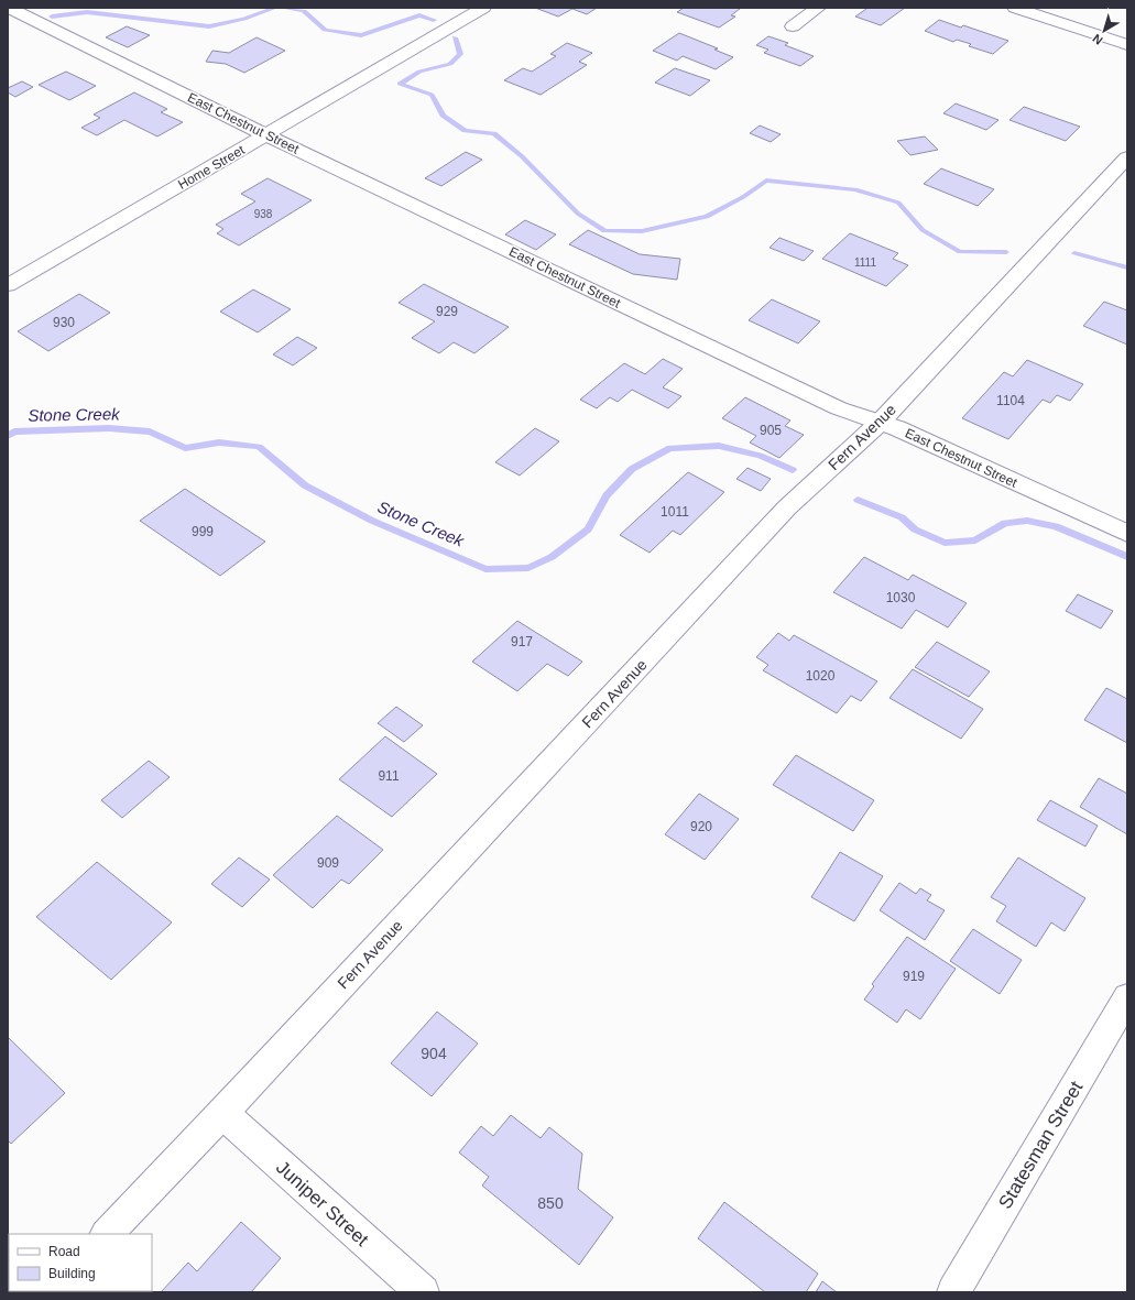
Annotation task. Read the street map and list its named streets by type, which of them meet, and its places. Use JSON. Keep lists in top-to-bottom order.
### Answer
{
  "streets": {
    "street": [
      "East Chestnut Street",
      "Home Street",
      "Fern Avenue",
      "Statesman Street",
      "Juniper Street"
    ]
  },
  "crossings": [
    ["East Chestnut Street", "Home Street"],
    ["East Chestnut Street", "Fern Avenue"],
    ["Fern Avenue", "Juniper Street"]
  ],
  "water": ["Stone Creek"],
  "house_numbers": [
    "938",
    "1111",
    "929",
    "930",
    "1104",
    "905",
    "1011",
    "999",
    "1030",
    "917",
    "1020",
    "911",
    "920",
    "909",
    "919",
    "904",
    "850"
  ],
  "legend": ["Road", "Building"],
  "north": "bottom left"
}
